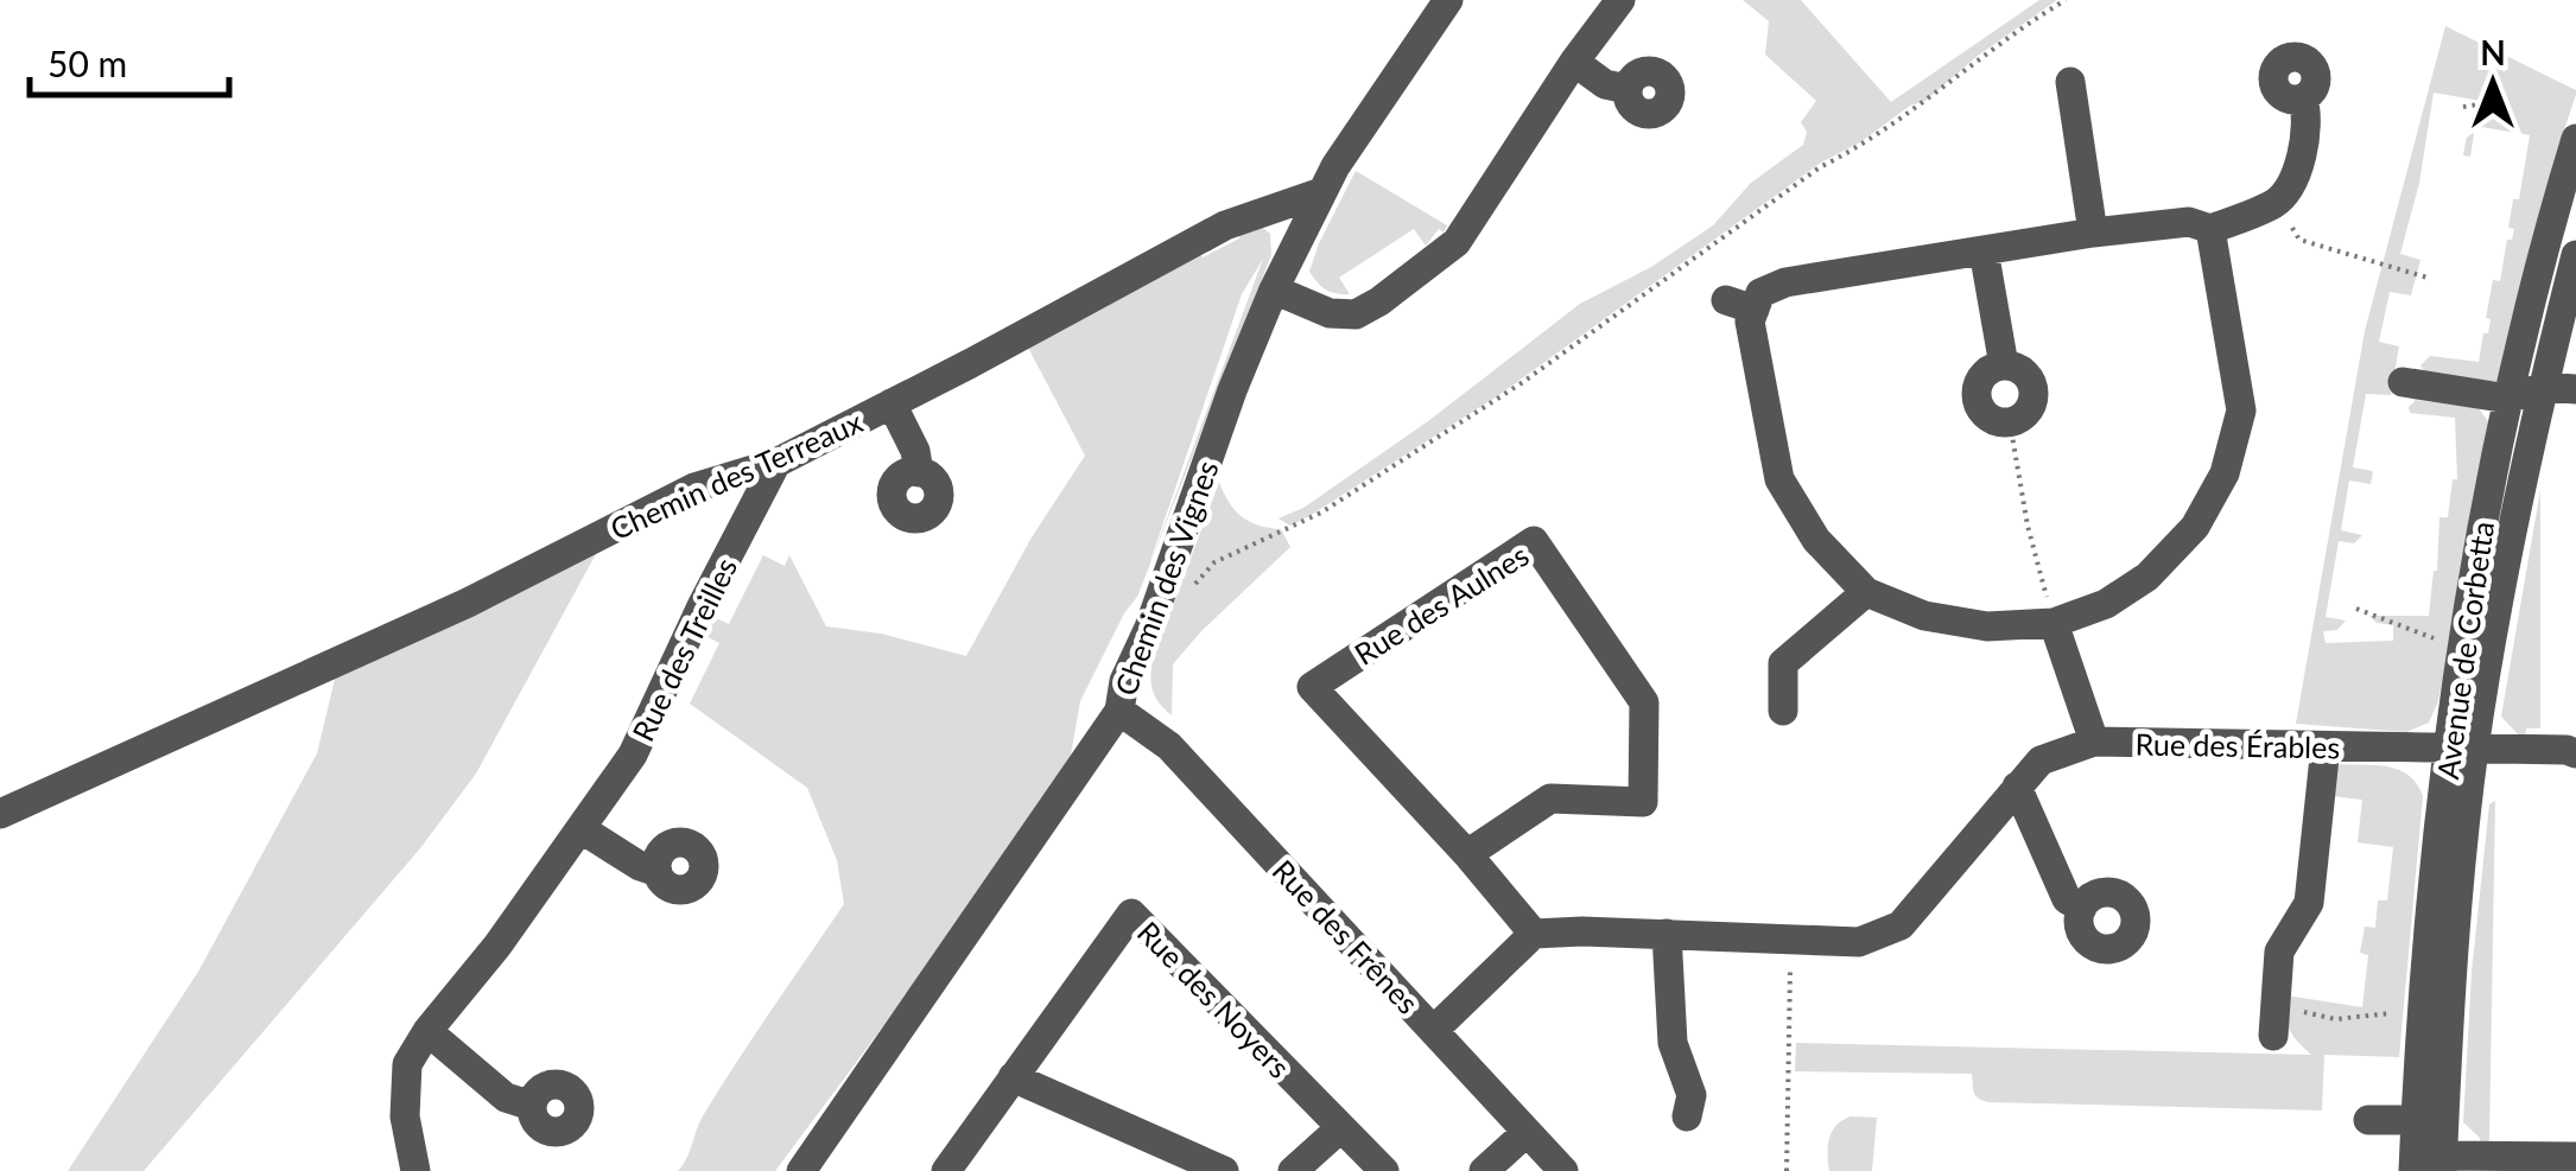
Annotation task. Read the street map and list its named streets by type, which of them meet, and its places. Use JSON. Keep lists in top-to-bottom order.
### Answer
{
  "streets": {
    "street": [
      "Chemin des Terreaux",
      "Chemin des Vignes",
      "Rue des Aulnes",
      "Rue des Treilles",
      "Avenue de Corbetta",
      "Rue des Érables",
      "Rue des Frênes",
      "Rue des Noyers"
    ]
  },
  "crossings": [
    ["Chemin des Terreaux", "Chemin des Vignes"],
    ["Chemin des Terreaux", "Rue des Treilles"],
    ["Chemin des Vignes", "Rue des Frênes"],
    ["Rue des Aulnes", "Rue des Érables"],
    ["Avenue de Corbetta", "Rue des Érables"]
  ],
  "scale_bar": "50 m",
  "north": "top"
}
